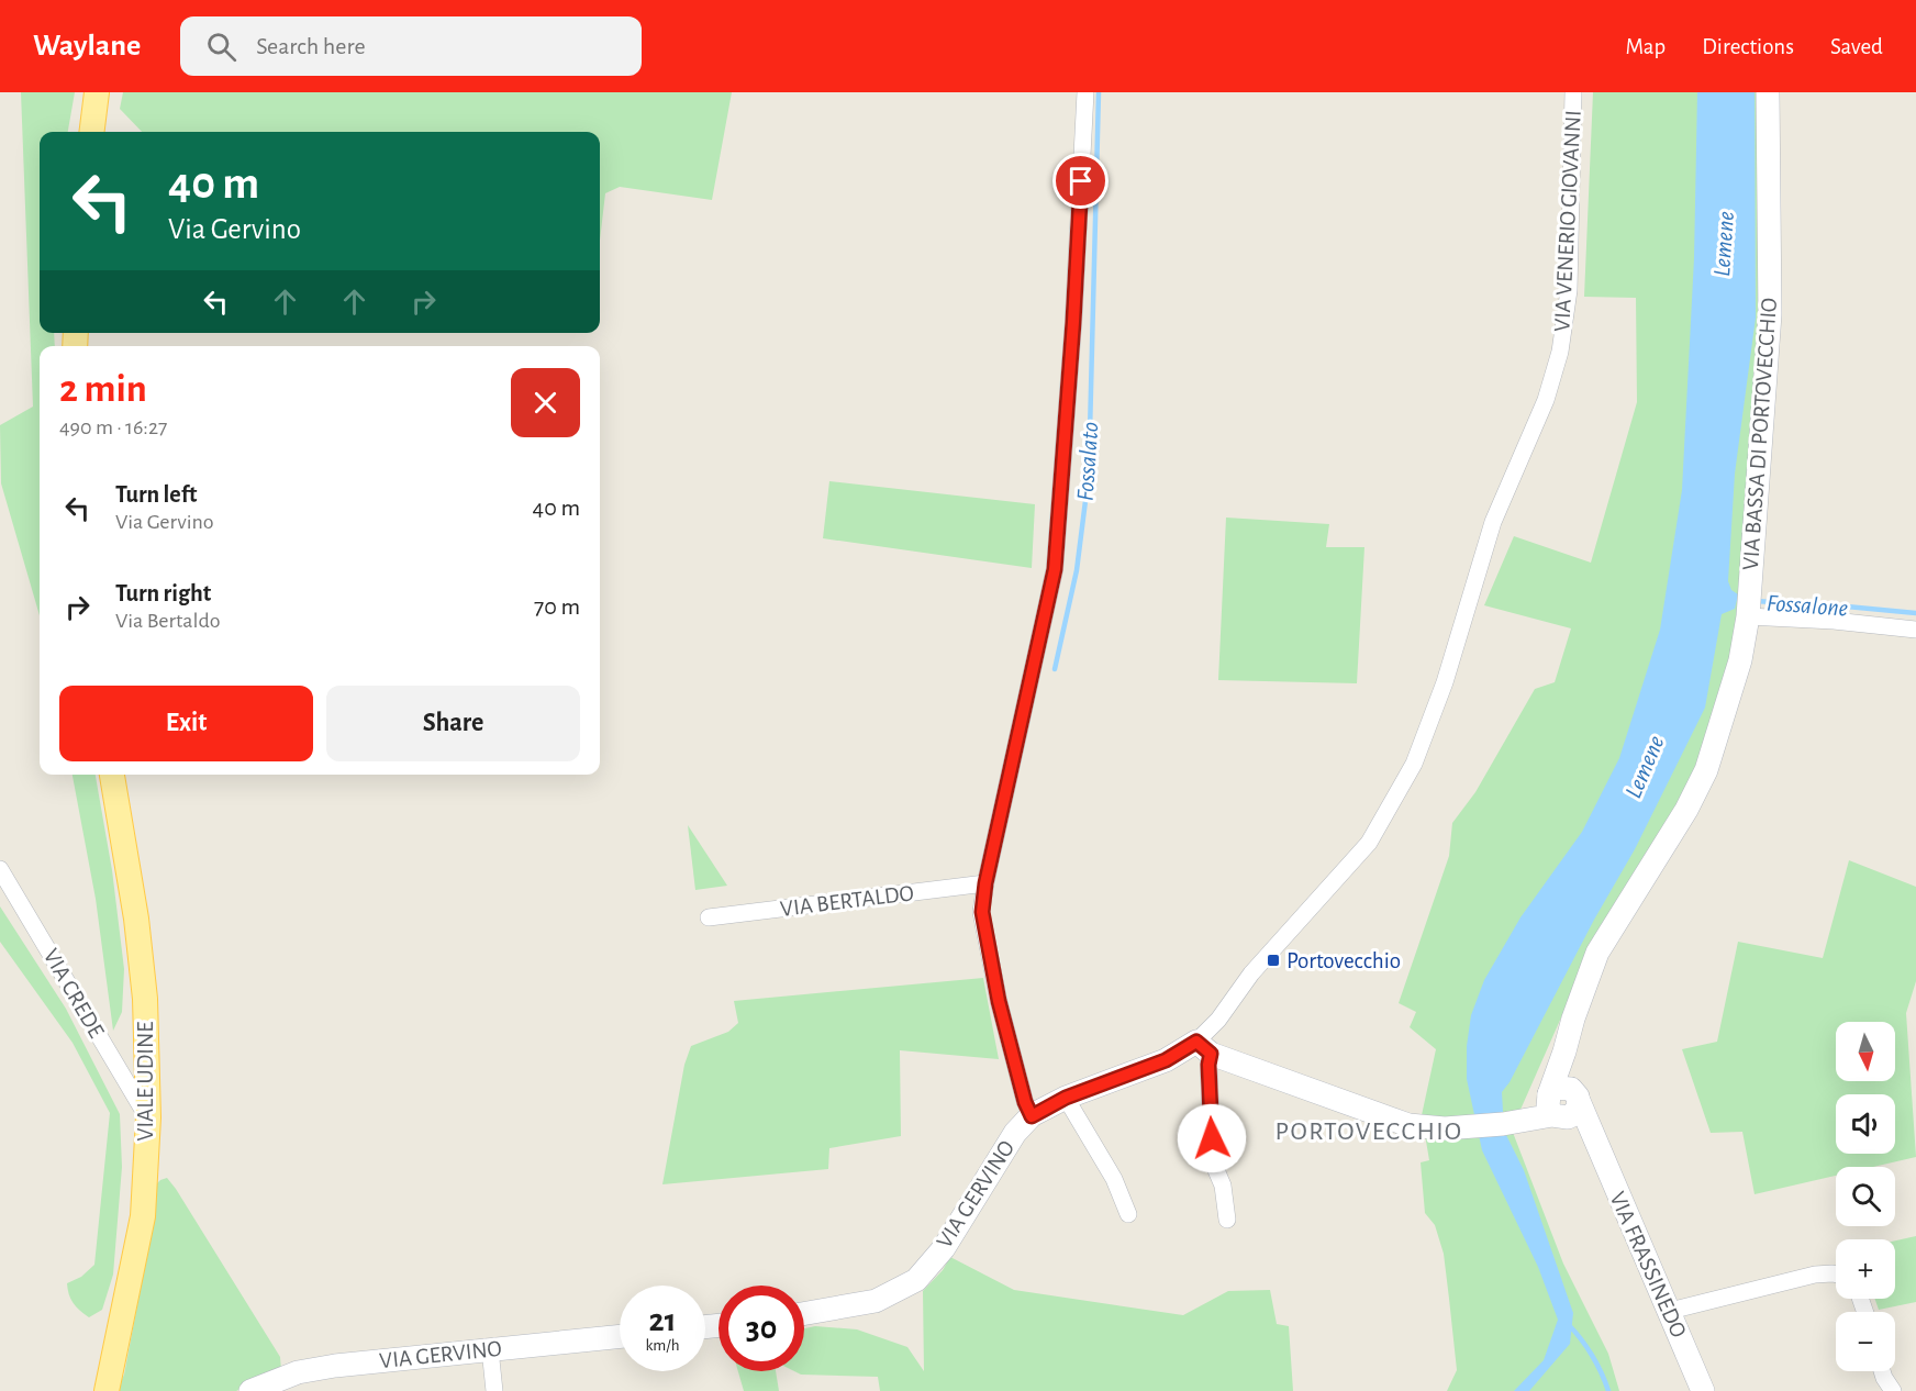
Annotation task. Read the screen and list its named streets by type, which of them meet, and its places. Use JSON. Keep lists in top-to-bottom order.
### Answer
{
  "streets": {
    "main road": ["VIALE UDINE"],
    "street": [
      "VIA VENERIO GIOVANNI",
      "VIA BASSA DI PORTOVECCHIO",
      "VIA BERTALDO",
      "VIA CREDE",
      "VIA GERVINO",
      "VIA FRASSINEDO"
    ]
  },
  "crossings": [
    ["VIA VENERIO GIOVANNI", "VIA GERVINO"],
    ["VIA BASSA DI PORTOVECCHIO", "VIA FRASSINEDO"],
    ["VIA CREDE", "VIALE UDINE"]
  ],
  "districts": ["PORTOVECCHIO"],
  "water": ["Lemene", "Fossalato", "Fossalone"],
  "places": {
    "transit": ["Portovecchio"]
  },
  "north": "bottom",
  "page": {
    "header": "Waylane",
    "search": "Search here",
    "nav": ["Map", "Directions", "Saved"],
    "turn": ["40 m", "Via Gervino"],
    "heading": ["2 min", "490 m · 16:27"],
    "list": [
      {
        "name": "Turn left",
        "note": "Via Gervino",
        "value": "40 m"
      },
      {
        "name": "Turn right",
        "note": "Via Bertaldo",
        "value": "70 m"
      }
    ],
    "buttons": ["Exit", "Share"],
    "map_buttons": ["+", "−"],
    "speed": "21 km/h",
    "limit": "30"
  }
}
